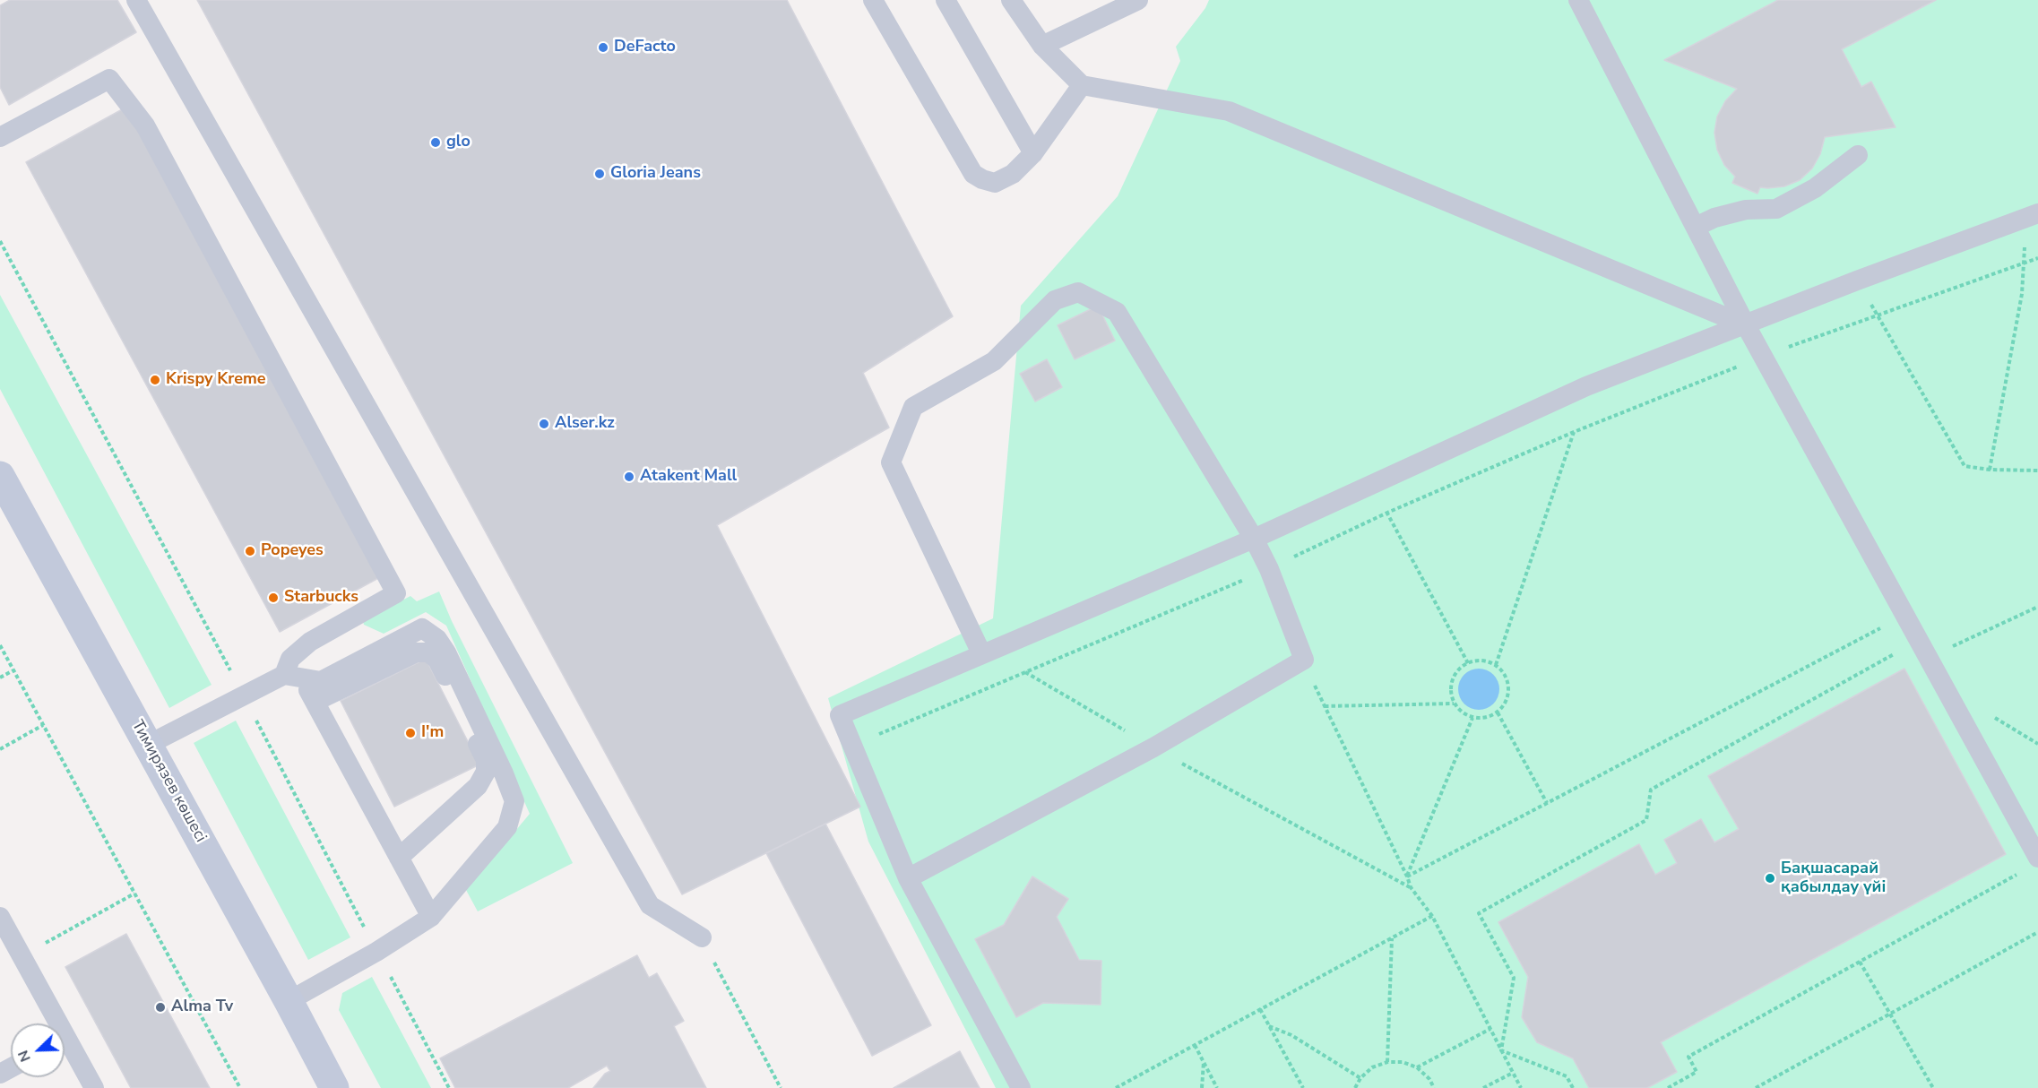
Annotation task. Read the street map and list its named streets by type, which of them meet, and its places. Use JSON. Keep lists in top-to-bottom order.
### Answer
{
  "streets": {
    "street": ["Тимирязев көшесі"]
  },
  "places": [
    "DeFacto",
    "glo",
    "Gloria Jeans",
    "Krispy Kreme",
    "Alser.kz",
    "Atakent Mall",
    "Popeyes",
    "Starbucks",
    "I'm",
    "Бақшасарай қабылдау үйі",
    "Alma Tv"
  ],
  "north": "bottom left"
}
